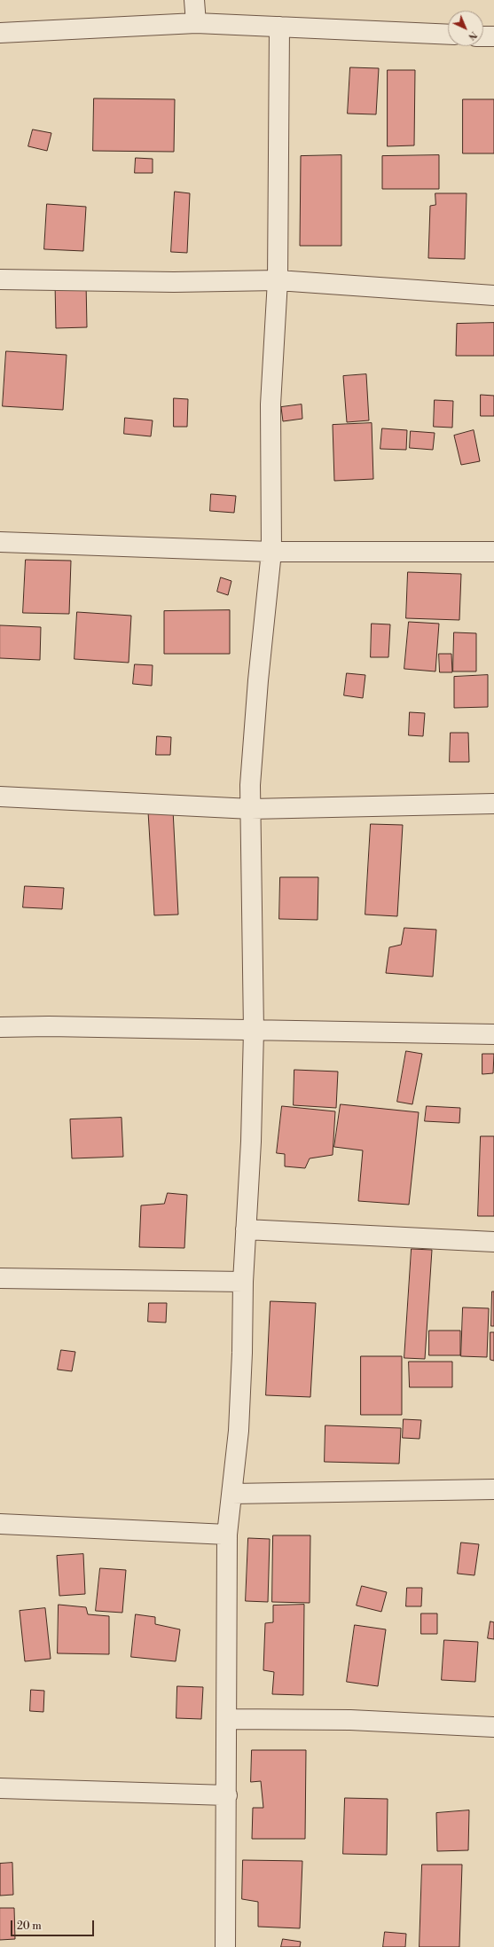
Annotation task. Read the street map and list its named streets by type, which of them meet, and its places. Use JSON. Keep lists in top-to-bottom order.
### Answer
{
  "scale_bar": "20 m",
  "north": "bottom right"
}
